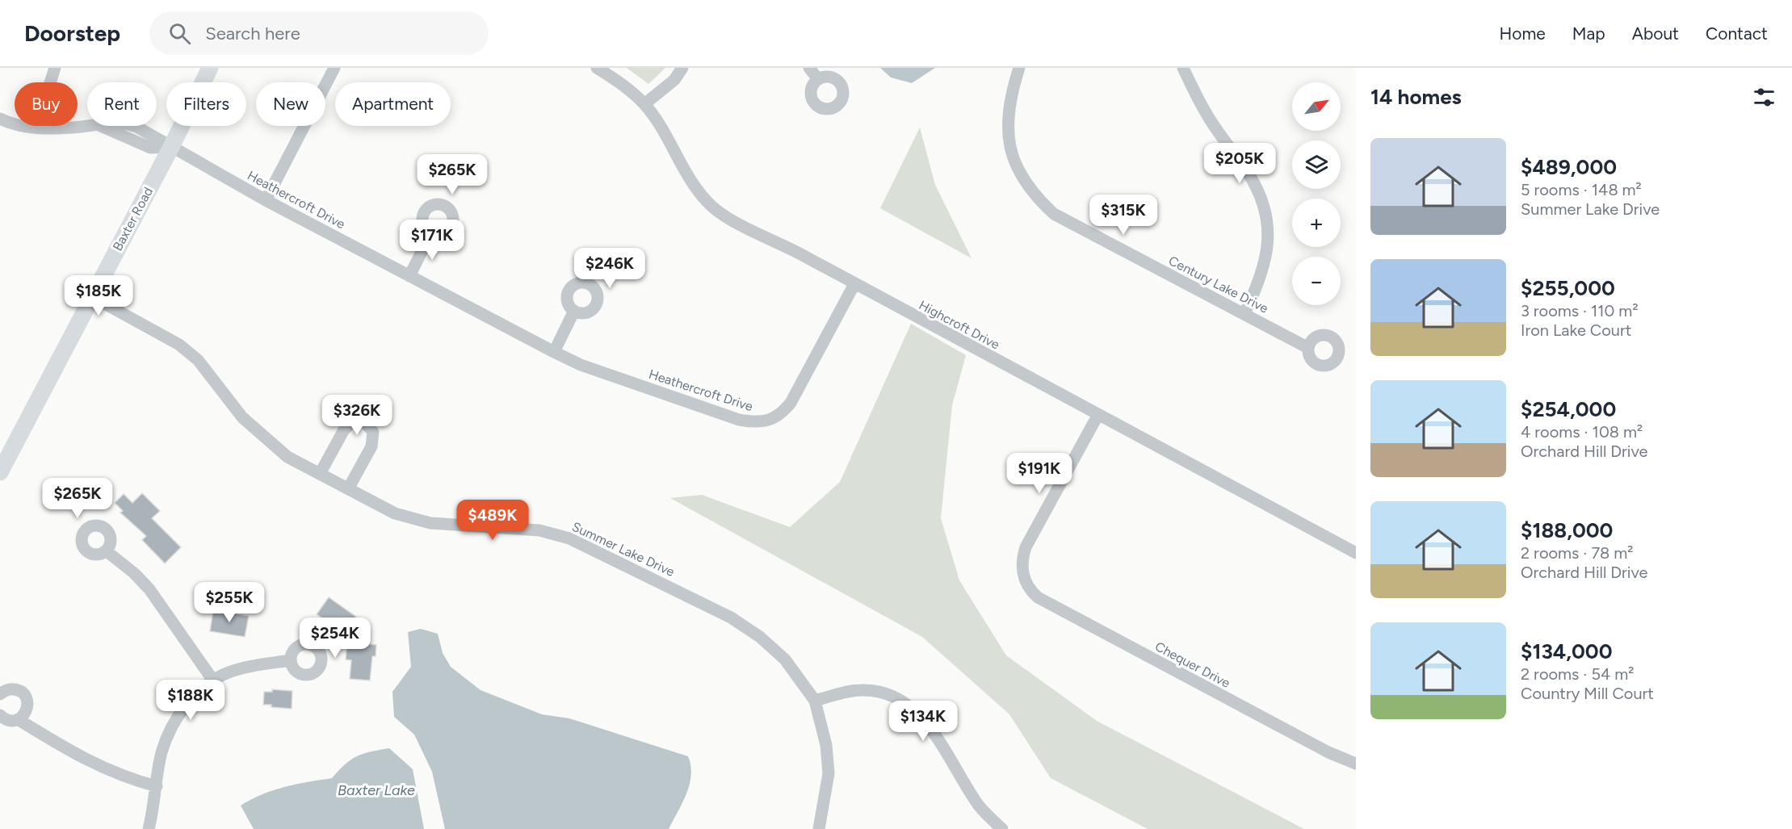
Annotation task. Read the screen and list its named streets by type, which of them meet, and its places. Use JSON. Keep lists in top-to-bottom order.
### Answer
{
  "streets": {
    "main road": ["Baxter Road"],
    "street": [
      "Heathercroft Drive",
      "Century Lake Drive",
      "Highcroft Drive",
      "Summer Lake Drive",
      "Chequer Drive"
    ]
  },
  "crossings": [
    ["Heathercroft Drive", "Baxter Road"],
    ["Heathercroft Drive", "Highcroft Drive"],
    ["Baxter Road", "Summer Lake Drive"],
    ["Highcroft Drive", "Chequer Drive"]
  ],
  "water": ["Baxter Lake"],
  "north": "top right",
  "page": {
    "header": "Doorstep",
    "search": "Search here",
    "nav": [
      "Home",
      "Map",
      "About",
      "Contact"
    ],
    "heading": "14 homes",
    "map_buttons": ["+", "−"],
    "chip": [
      "Buy",
      "Rent",
      "Filters",
      "New",
      "Apartment"
    ],
    "list": [
      {
        "name": "$489,000",
        "note": "5 rooms · 148 m² · Summer Lake Drive"
      },
      {
        "name": "$255,000",
        "note": "3 rooms · 110 m² · Iron Lake Court"
      },
      {
        "name": "$254,000",
        "note": "4 rooms · 108 m² · Orchard Hill Drive"
      },
      {
        "name": "$188,000",
        "note": "2 rooms · 78 m² · Orchard Hill Drive"
      },
      {
        "name": "$134,000",
        "note": "2 rooms · 54 m² · Country Mill Court"
      }
    ],
    "price": [
      "$205K",
      "$265K",
      "$315K",
      "$171K",
      "$246K",
      "$185K",
      "$326K",
      "$191K",
      "$265K",
      "$489K",
      "$255K",
      "$254K",
      "$188K",
      "$134K"
    ]
  }
}
